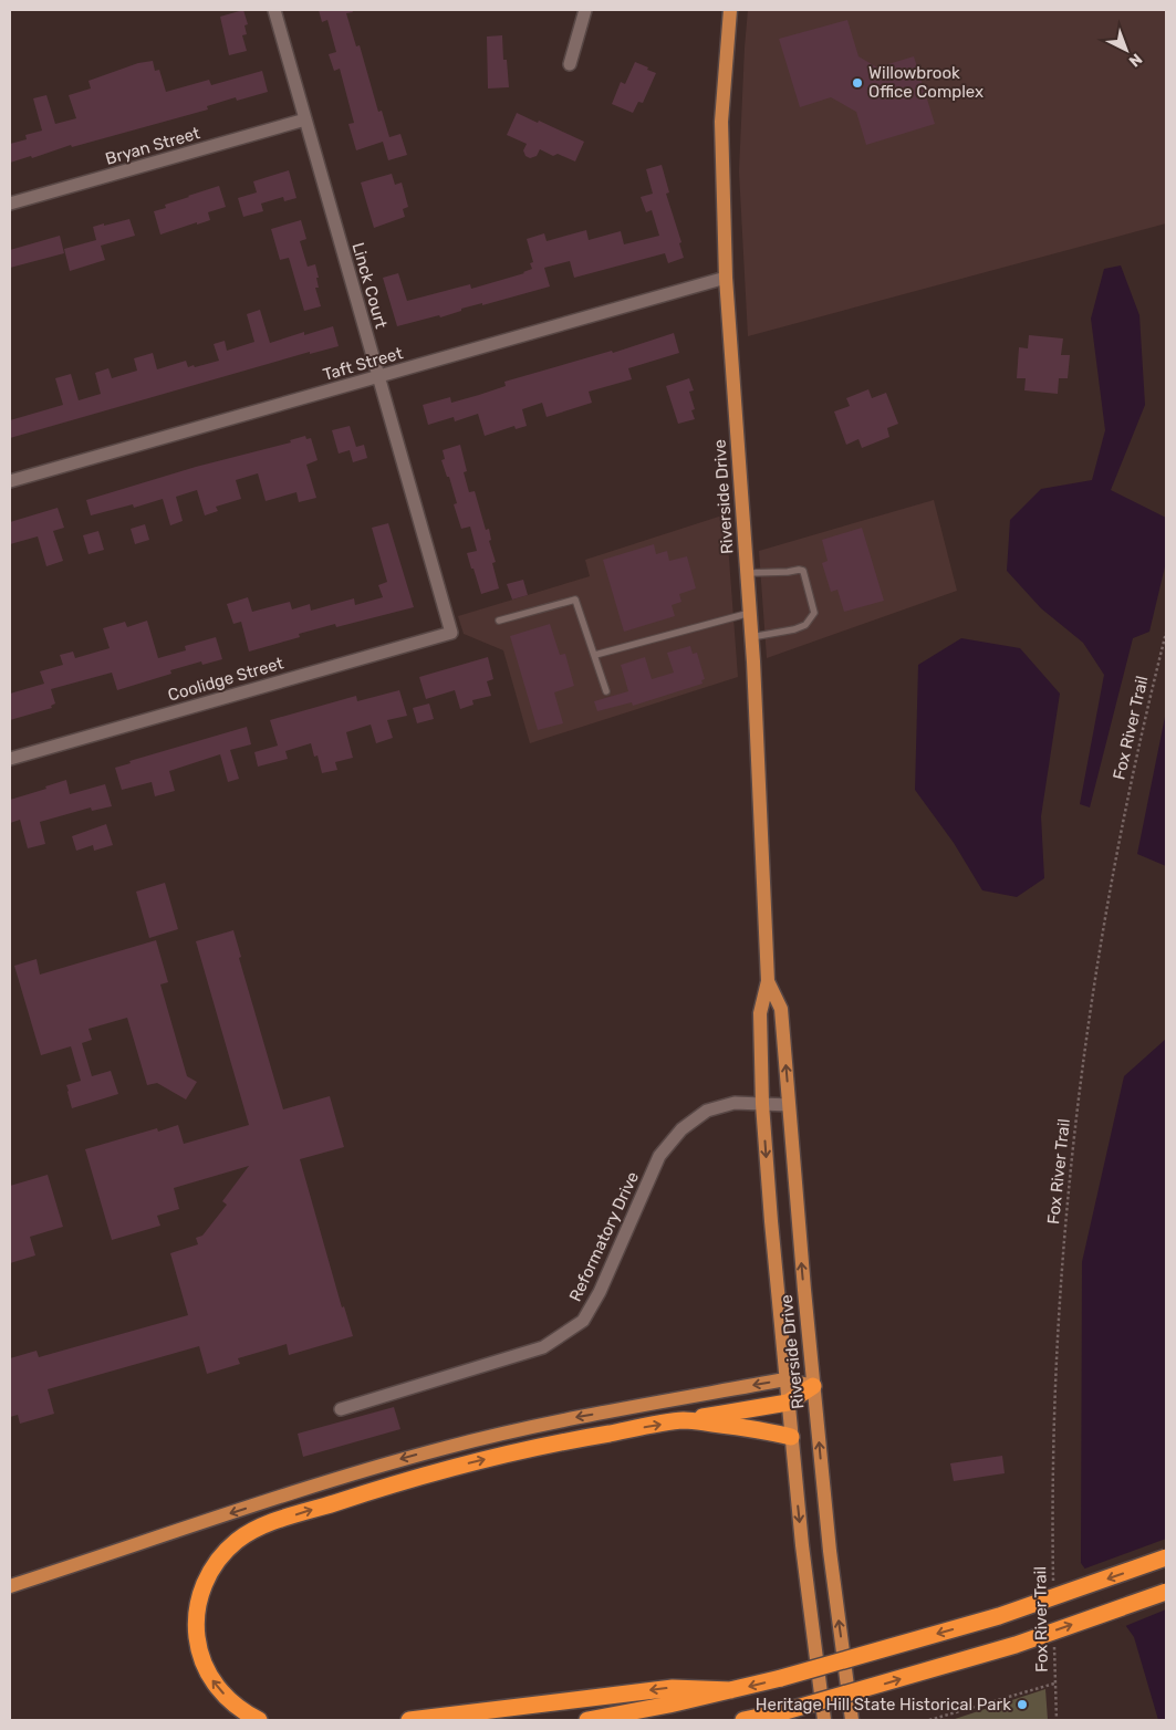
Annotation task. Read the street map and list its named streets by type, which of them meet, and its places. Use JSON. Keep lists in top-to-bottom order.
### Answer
{
  "streets": {
    "main road": ["Riverside Drive"],
    "street": [
      "Bryan Street",
      "Linck Court",
      "Taft Street",
      "Coolidge Street",
      "Reformatory Drive"
    ],
    "path": ["Fox River Trail"]
  },
  "crossings": [
    ["Bryan Street", "Linck Court"],
    ["Linck Court", "Taft Street"],
    ["Linck Court", "Coolidge Street"],
    ["Taft Street", "Riverside Drive"],
    ["Riverside Drive", "Reformatory Drive"]
  ],
  "places": ["Willowbrook Office Complex", "Heritage Hill State Historical Park"],
  "north": "bottom right"
}
